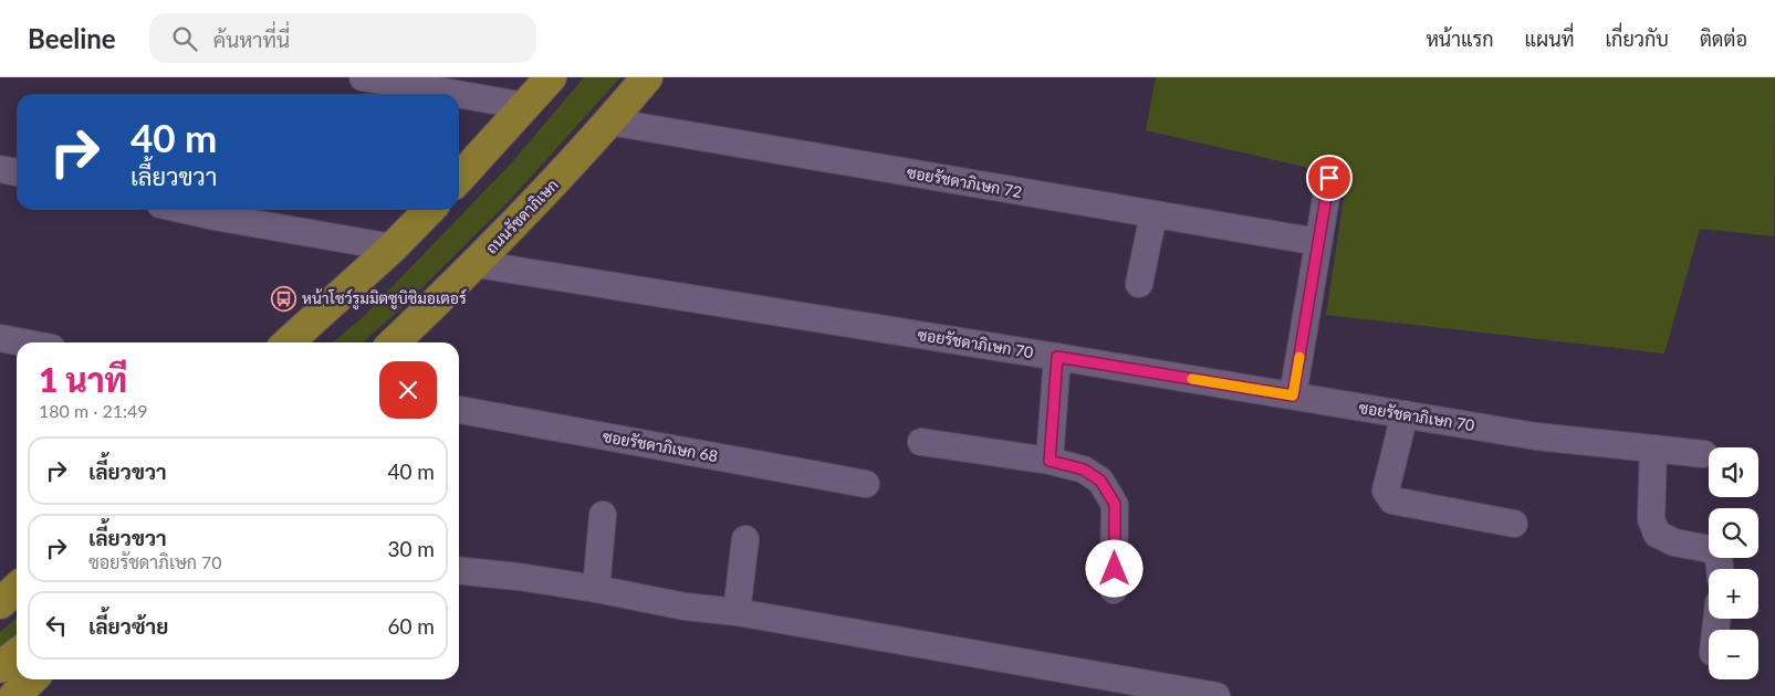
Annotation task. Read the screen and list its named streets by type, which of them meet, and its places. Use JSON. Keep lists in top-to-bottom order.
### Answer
{
  "streets": {
    "main road": ["ถนนรัชดาภิเษก"],
    "street": ["ซอยรัชดาภิเษก 72", "ซอยรัชดาภิเษก 70", "ซอยรัชดาภิเษก 68"]
  },
  "crossings": [
    ["ซอยรัชดาภิเษก 72", "ถนนรัชดาภิเษก"],
    ["ถนนรัชดาภิเษก", "ซอยรัชดาภิเษก 70"]
  ],
  "places": {
    "bus stop": ["หน้าโชว์รูมมิตซูบิชิมอเตอร์"]
  },
  "page": {
    "header": "Beeline",
    "search": "ค้นหาที่นี่",
    "nav": [
      "หน้าแรก",
      "แผนที่",
      "เกี่ยวกับ",
      "ติดต่อ"
    ],
    "turn": ["40 m", "เลี้ยวขวา"],
    "heading": ["1 นาที", "180 m · 21:49"],
    "list": [
      {
        "name": "เลี้ยวขวา",
        "value": "40 m"
      },
      {
        "name": "เลี้ยวขวา",
        "note": "ซอยรัชดาภิเษก 70",
        "value": "30 m"
      },
      {
        "name": "เลี้ยวซ้าย",
        "value": "60 m"
      }
    ],
    "map_buttons": ["+", "−"]
  }
}
